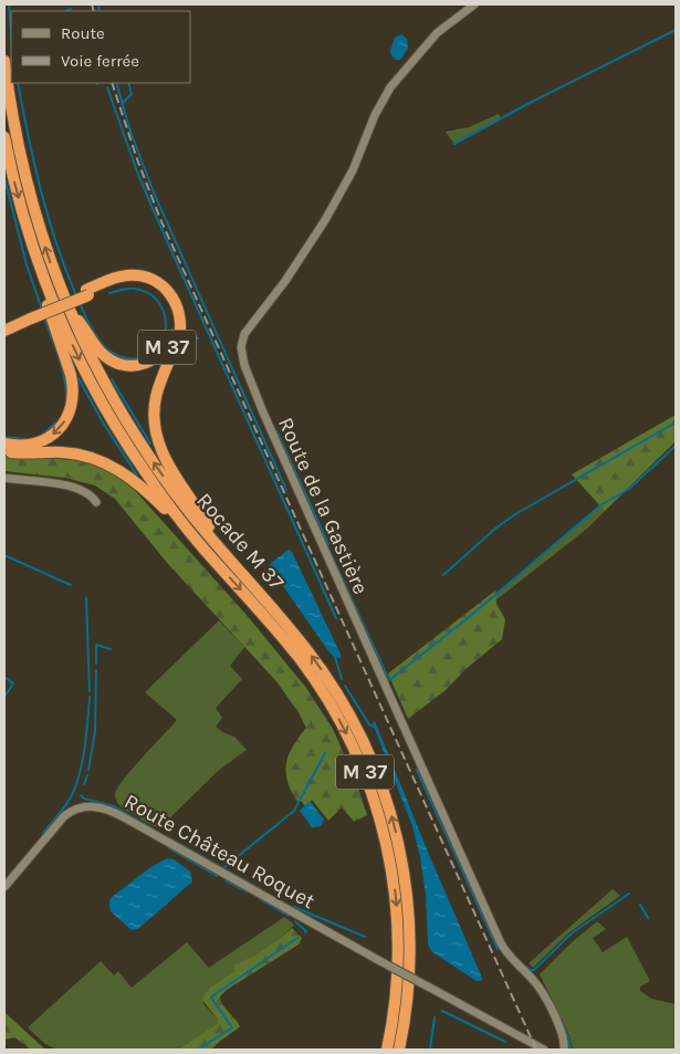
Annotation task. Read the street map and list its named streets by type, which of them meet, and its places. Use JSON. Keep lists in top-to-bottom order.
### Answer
{
  "streets": {
    "highway": ["M 37", "Rocade M 37"],
    "street": ["Route de la Gastière", "Route Château Roquet"]
  },
  "crossings": [
    ["M 37", "Rocade M 37"]
  ],
  "legend": ["Route", "Voie ferrée"]
}
